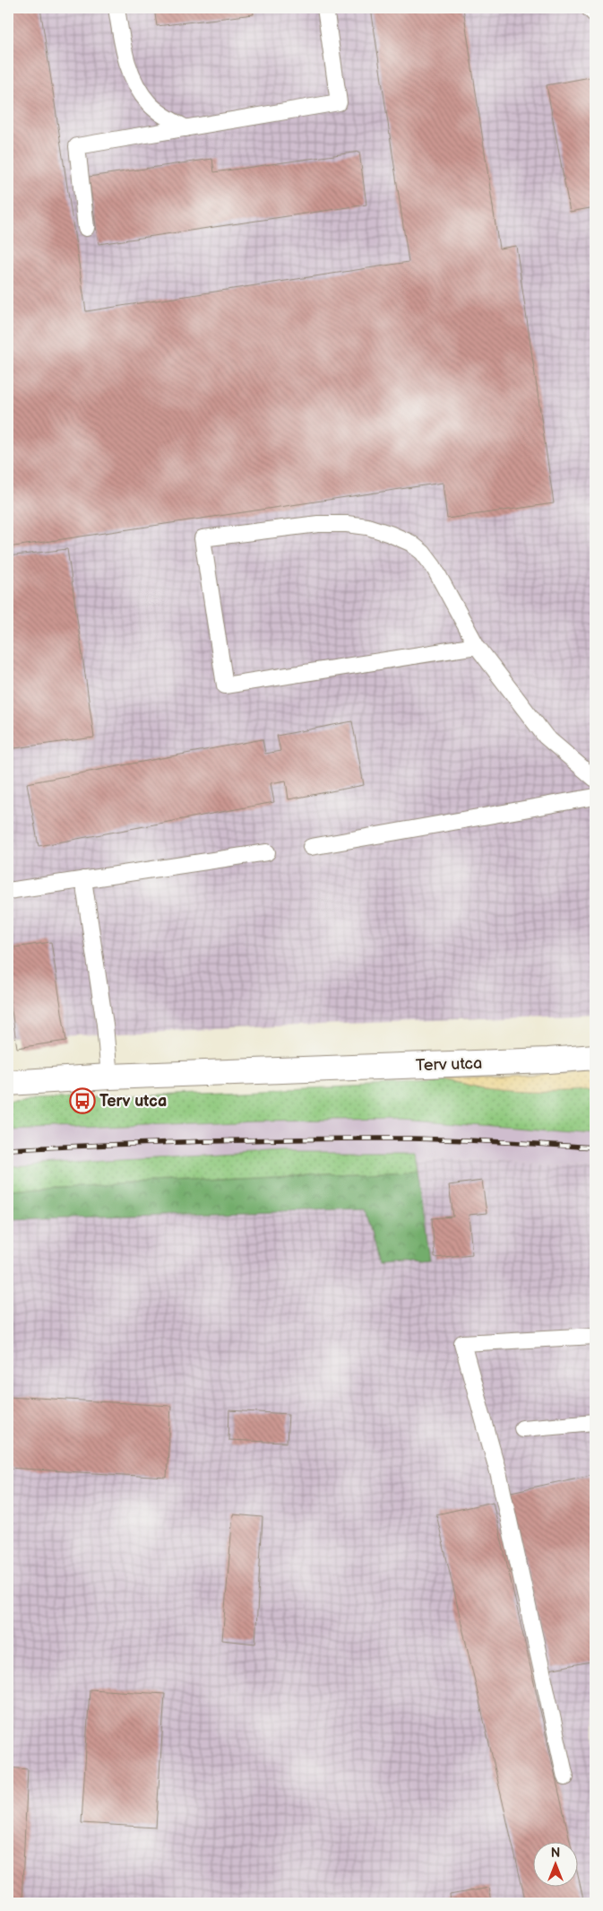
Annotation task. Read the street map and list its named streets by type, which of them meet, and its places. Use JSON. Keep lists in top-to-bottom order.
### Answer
{
  "streets": {
    "street": ["Terv utca"]
  },
  "places": {
    "bus stop": ["Terv utca"]
  },
  "north": "top"
}
